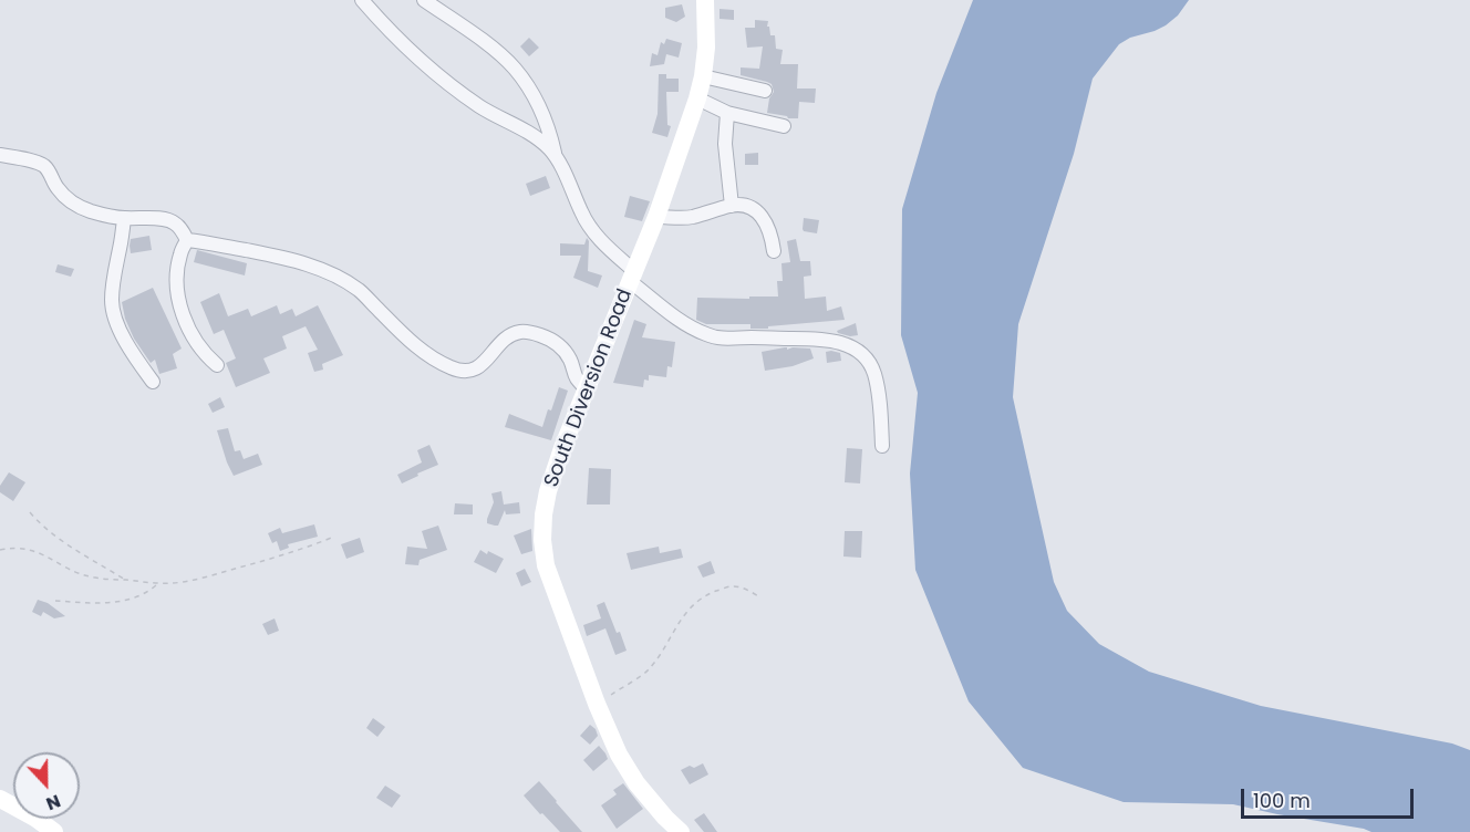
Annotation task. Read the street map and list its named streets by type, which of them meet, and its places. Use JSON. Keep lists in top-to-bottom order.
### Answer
{
  "streets": {
    "main road": ["South Diversion Road"]
  },
  "scale_bar": "100 m",
  "north": "bottom"
}
